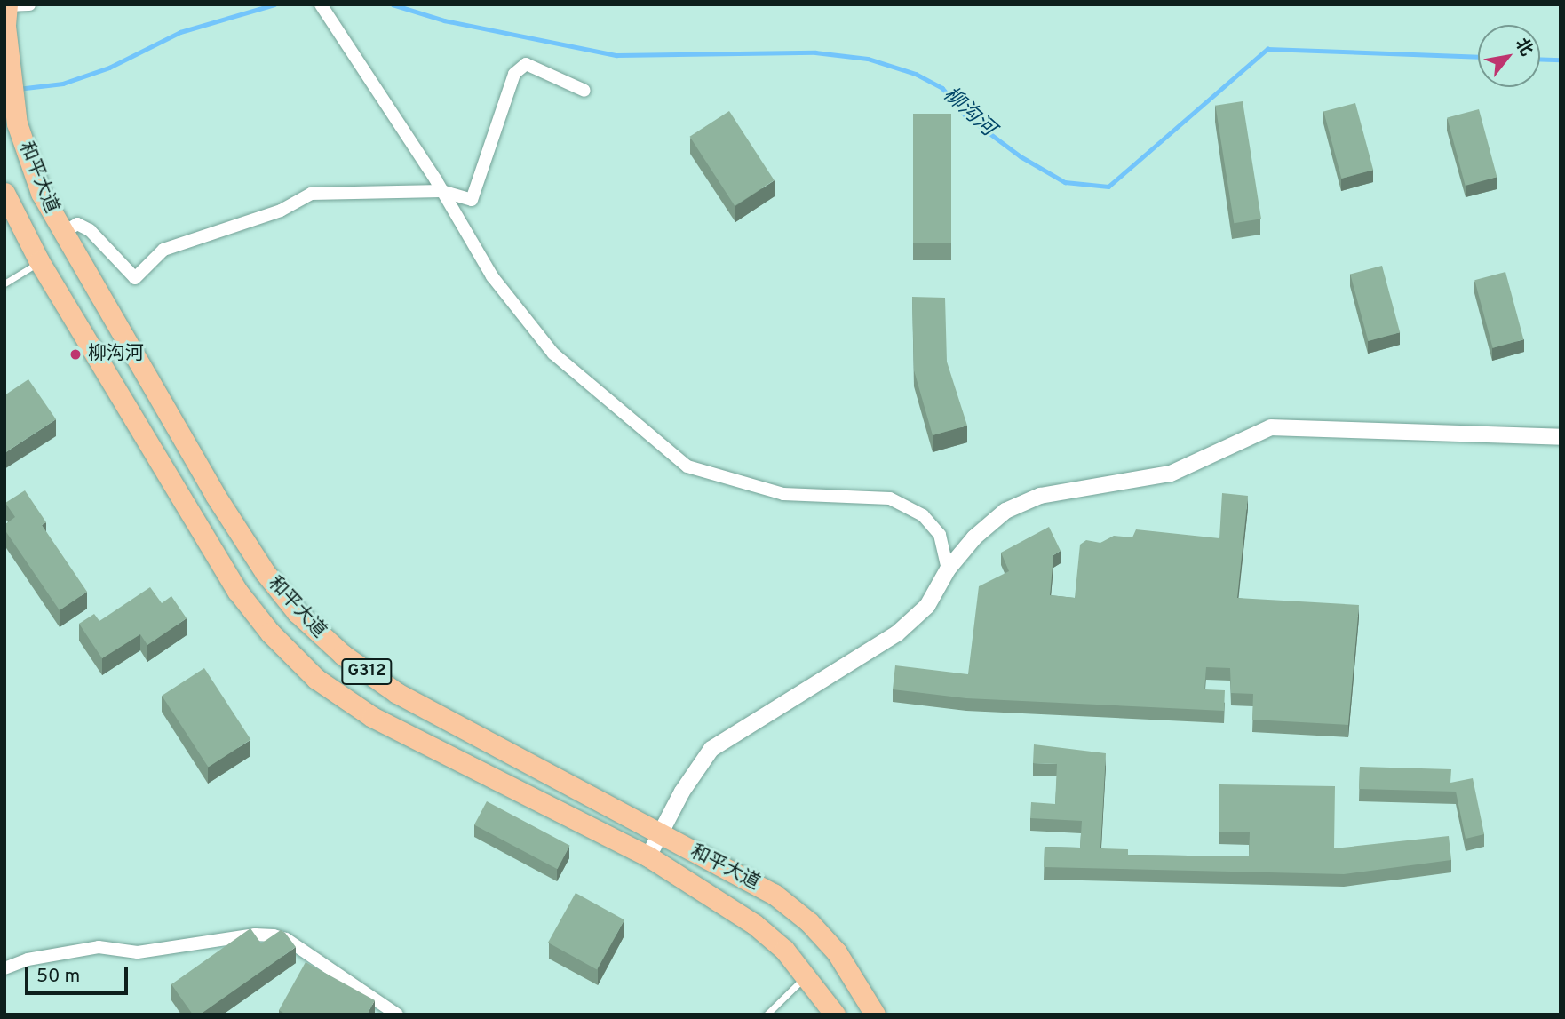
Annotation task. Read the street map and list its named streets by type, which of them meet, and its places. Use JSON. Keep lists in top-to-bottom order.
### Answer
{
  "streets": {
    "highway": ["和平大道", "G312"]
  },
  "water": ["柳沟河"],
  "places": ["柳沟河"],
  "scale_bar": "50 m",
  "north": "top right"
}
